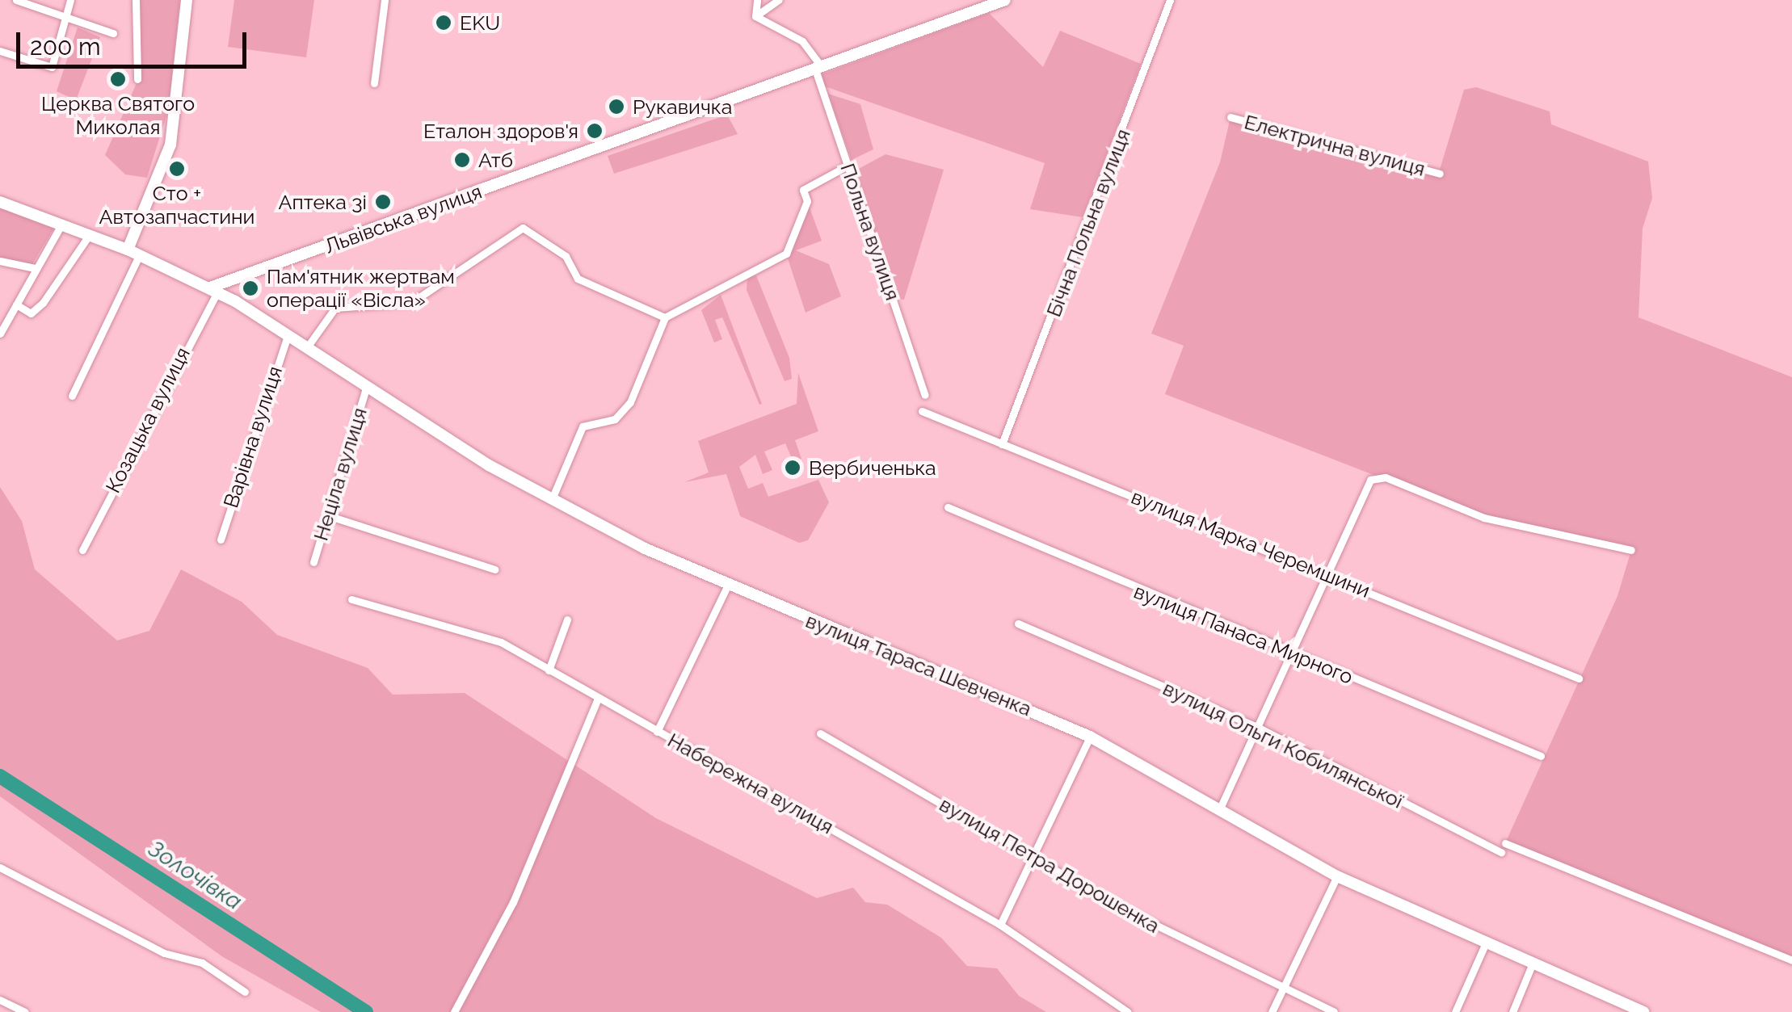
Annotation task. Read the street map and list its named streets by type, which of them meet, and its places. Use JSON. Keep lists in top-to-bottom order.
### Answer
{
  "streets": {
    "main road": ["Львівська вулиця", "вулиця Тараса Шевченка"],
    "street": [
      "Електрична вулиця",
      "Бічна Польна вулиця",
      "Польна вулиця",
      "Козацька вулиця",
      "Варівна вулиця",
      "Неціла вулиця",
      "вулиця Марка Черемшини",
      "вулиця Панаса Мирного",
      "вулиця Ольги Кобилянської",
      "Набережна вулиця",
      "вулиця Петра Дорошенка"
    ]
  },
  "crossings": [
    ["Львівська вулиця", "Польна вулиця"],
    ["Львівська вулиця", "Козацька вулиця"],
    ["Львівська вулиця", "вулиця Тараса Шевченка"],
    ["Бічна Польна вулиця", "вулиця Марка Черемшини"],
    ["Козацька вулиця", "вулиця Тараса Шевченка"],
    ["Варівна вулиця", "вулиця Тараса Шевченка"],
    ["Неціла вулиця", "вулиця Тараса Шевченка"]
  ],
  "water": ["Золочівка"],
  "places": [
    "EKU",
    "Церква Святого Миколая",
    "Рукавичка",
    "Еталон здоров'я",
    "Атб",
    "Сто + Автозапчастини",
    "Аптека 3і",
    "Пам'ятник жертвам операції «Вісла»",
    "Вербиченька"
  ],
  "scale_bar": "200 m"
}
